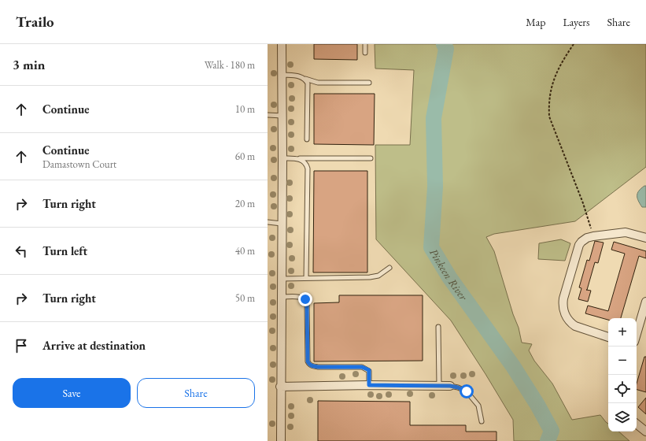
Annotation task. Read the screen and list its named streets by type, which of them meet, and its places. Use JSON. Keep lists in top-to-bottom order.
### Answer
{
  "water": ["Pinkeen River"],
  "page": {
    "header": "Trailo",
    "nav": ["Map", "Layers", "Share"],
    "heading": ["3 min", "Walk · 180 m"],
    "list": [
      ["Continue", "10 m"],
      ["Continue", "Damastown Court", "60 m"],
      ["Turn right", "20 m"],
      ["Turn left", "40 m"],
      ["Turn right", "50 m"],
      "Arrive at destination"
    ],
    "map_buttons": ["+", "−"],
    "buttons": ["Save", "Share"]
  }
}
